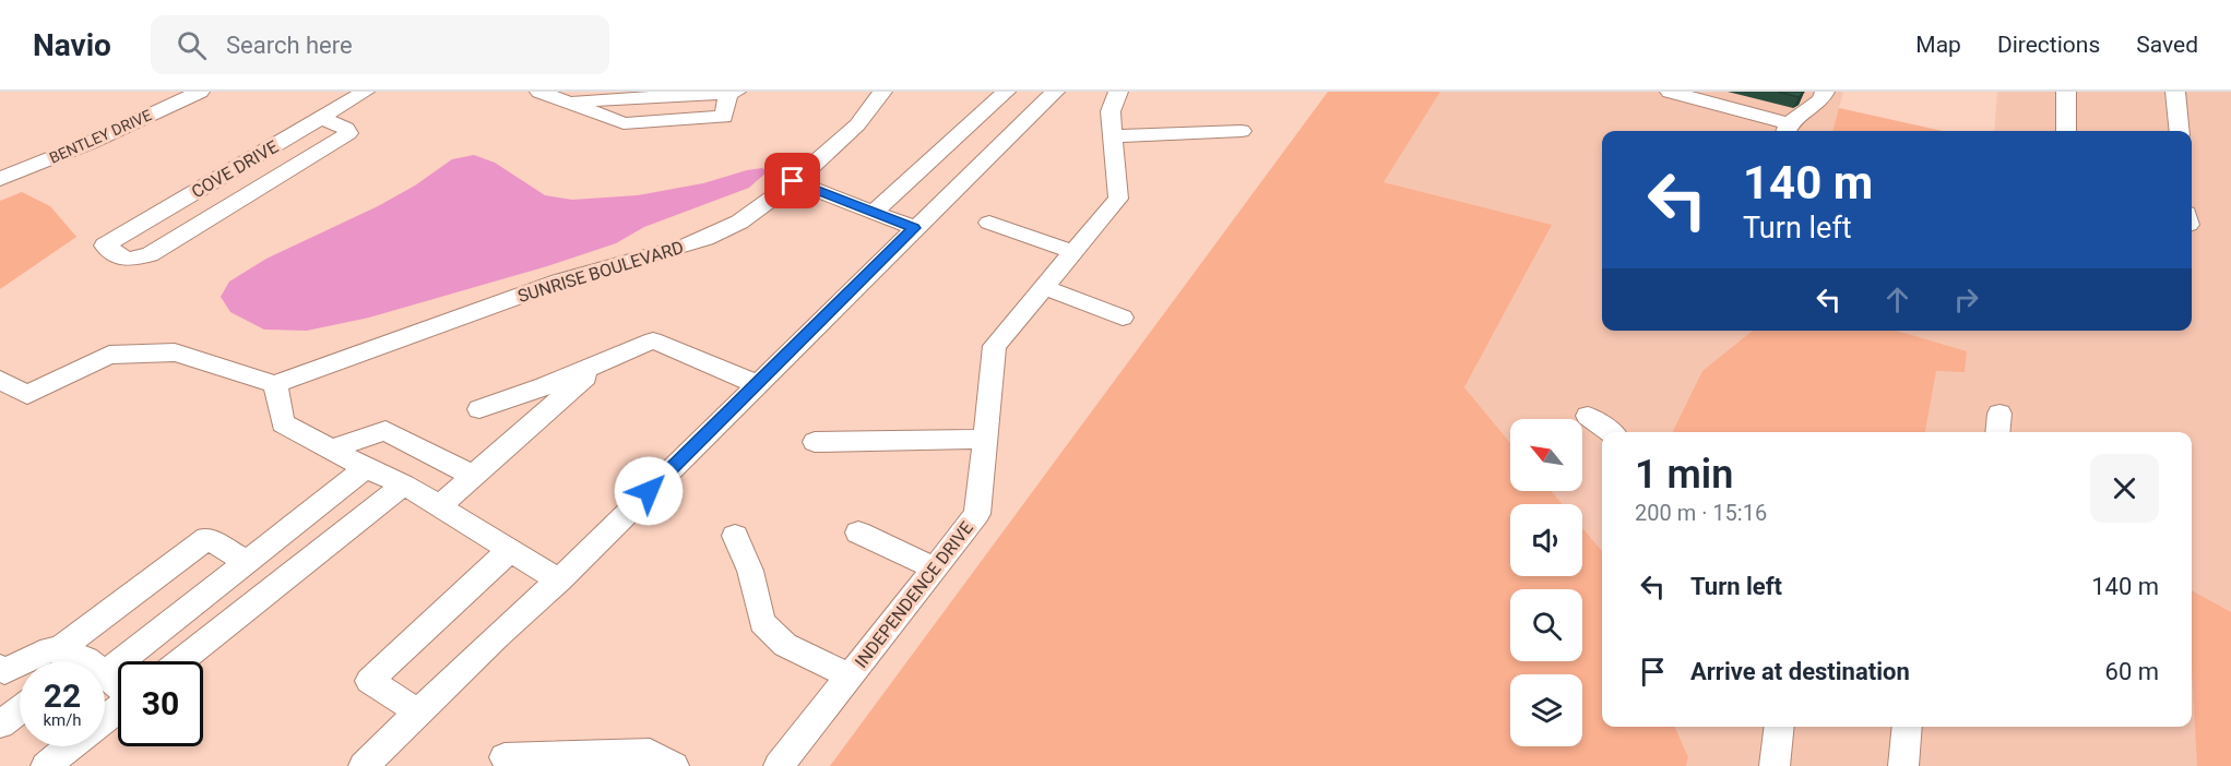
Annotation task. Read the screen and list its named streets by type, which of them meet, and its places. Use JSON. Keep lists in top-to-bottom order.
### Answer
{
  "streets": {
    "street": [
      "BENTLEY DRIVE",
      "COVE DRIVE",
      "SUNRISE BOULEVARD",
      "INDEPENDENCE DRIVE"
    ]
  },
  "north": "top left",
  "page": {
    "header": "Navio",
    "search": "Search here",
    "nav": ["Map", "Directions", "Saved"],
    "turn": ["140 m", "Turn left"],
    "heading": ["1 min", "200 m · 15:16"],
    "list": [
      {
        "name": "Turn left",
        "value": "140 m"
      },
      {
        "name": "Arrive at destination",
        "value": "60 m"
      }
    ],
    "speed": "22 km/h",
    "limit": "30"
  }
}
